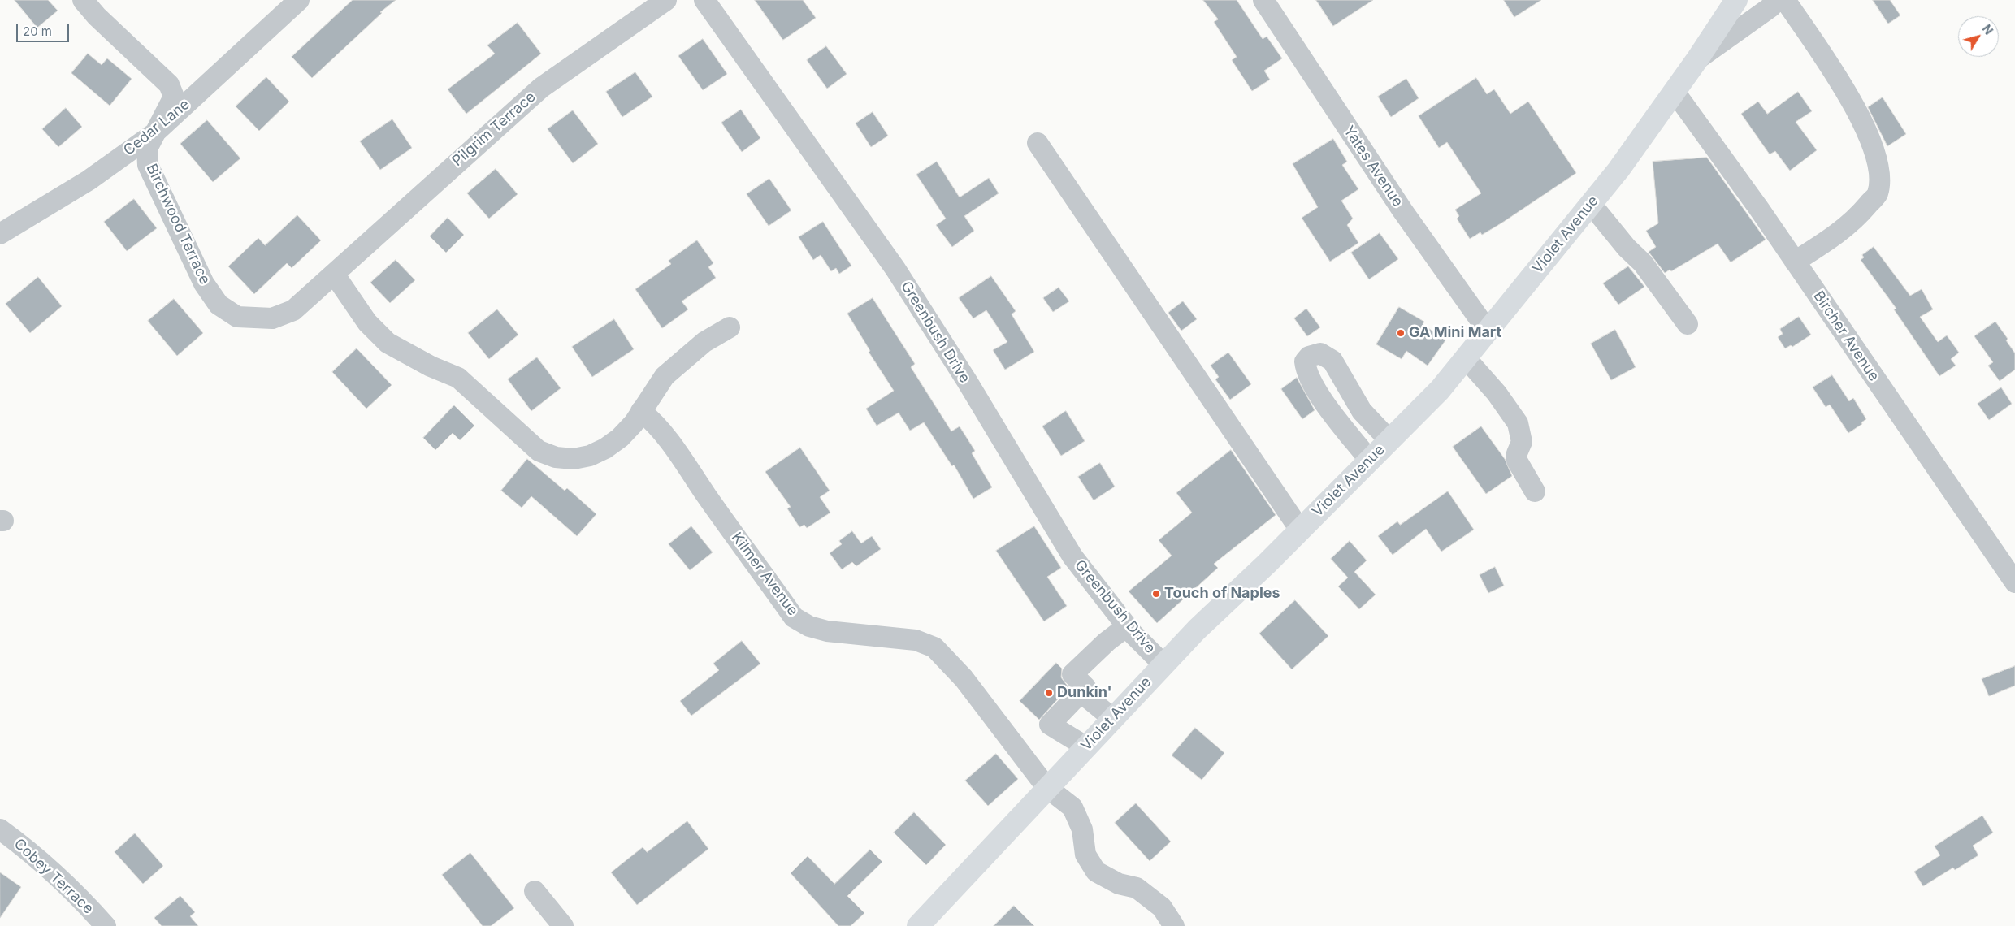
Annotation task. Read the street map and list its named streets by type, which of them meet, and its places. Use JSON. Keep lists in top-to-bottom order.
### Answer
{
  "streets": {
    "main road": ["Violet Avenue"],
    "street": [
      "Cedar Lane",
      "Pilgrim Terrace",
      "Yates Avenue",
      "Birchwood Terrace",
      "Greenbush Drive",
      "Bircher Avenue",
      "Kilmer Avenue",
      "Cobey Terrace"
    ]
  },
  "crossings": [
    ["Cedar Lane", "Birchwood Terrace"],
    ["Pilgrim Terrace", "Birchwood Terrace"],
    ["Yates Avenue", "Violet Avenue"],
    ["Violet Avenue", "Greenbush Drive"],
    ["Violet Avenue", "Bircher Avenue"],
    ["Violet Avenue", "Kilmer Avenue"]
  ],
  "places": ["GA Mini Mart", "Touch of Naples", "Dunkin'"],
  "scale_bar": "20 m",
  "north": "top right"
}
